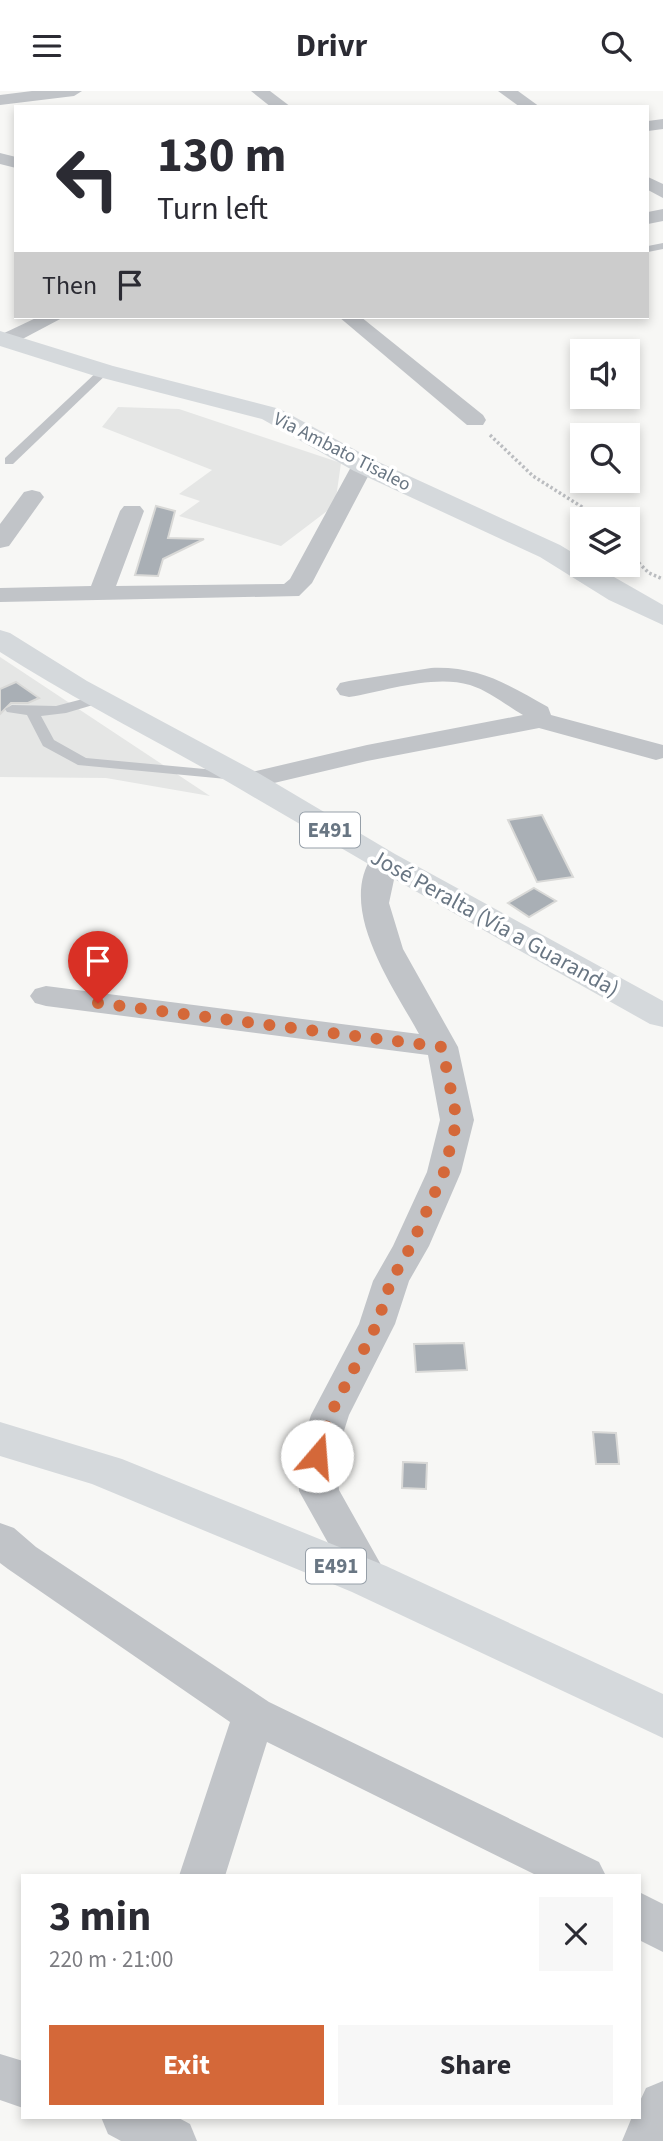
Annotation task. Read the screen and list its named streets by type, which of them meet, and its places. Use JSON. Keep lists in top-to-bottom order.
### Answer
{
  "streets": {
    "main road": ["Via Ambato Tisaleo", "E491", "José Peralta (Vía a Guaranda)"]
  },
  "page": {
    "header": "Drivr",
    "turn": ["130 m", "Turn left"],
    "then": "Then",
    "heading": ["3 min", "220 m · 21:00"],
    "buttons": ["Exit", "Share"]
  }
}
